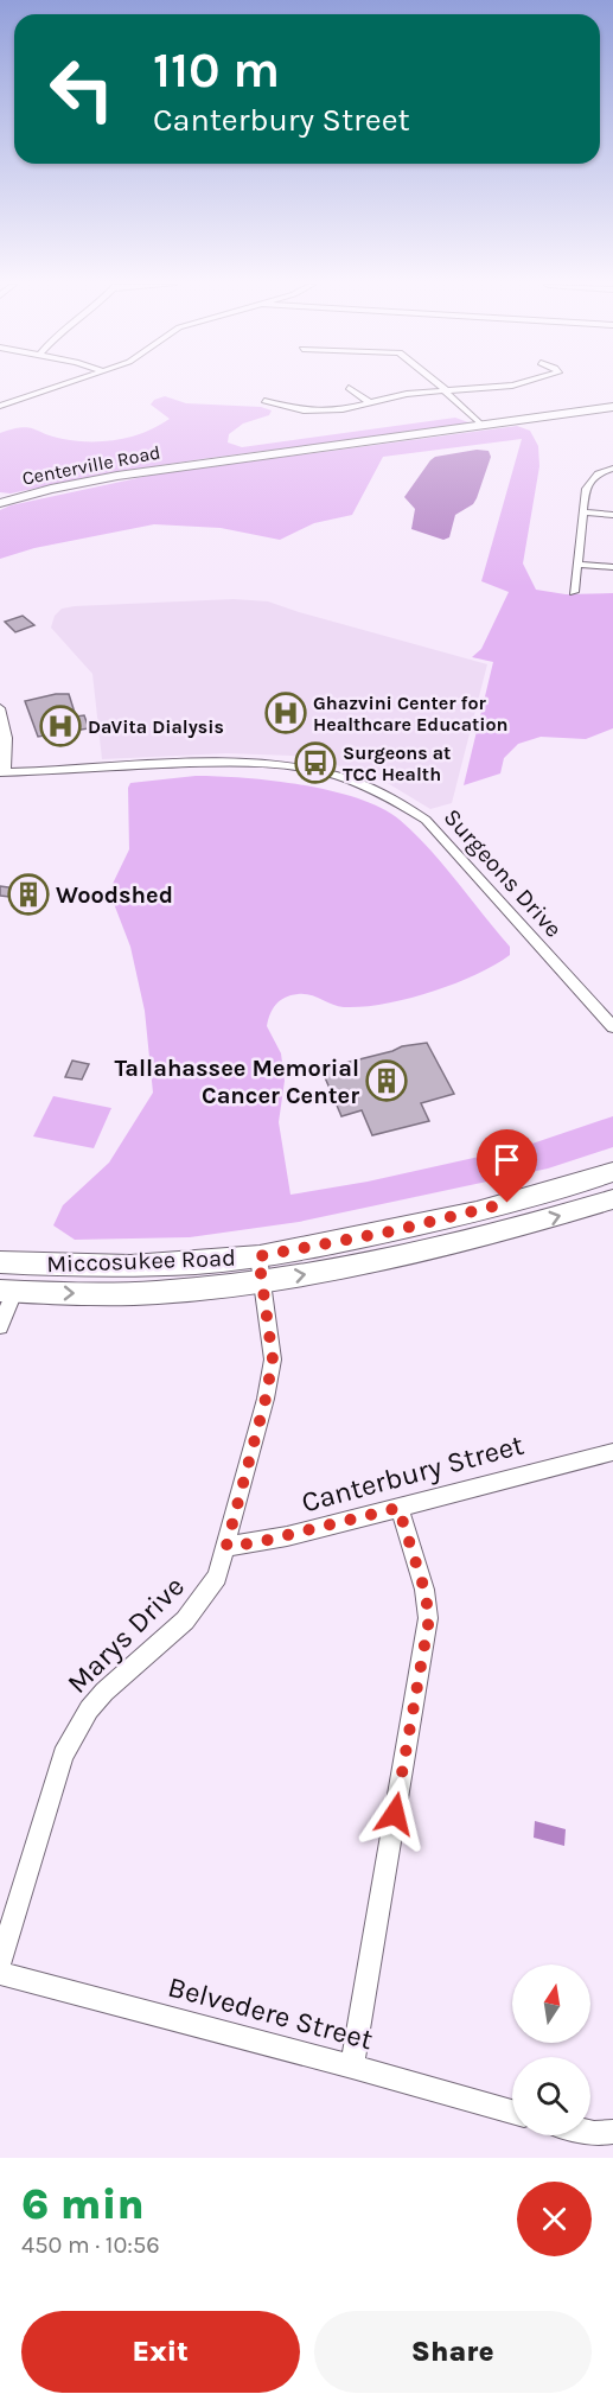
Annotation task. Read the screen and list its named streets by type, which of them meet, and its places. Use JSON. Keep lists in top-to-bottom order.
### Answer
{
  "streets": {
    "main road": ["Centerville Road", "Miccosukee Road"],
    "street": [
      "Surgeons Drive",
      "Canterbury Street",
      "Marys Drive",
      "Belvedere Street"
    ]
  },
  "crossings": [
    ["Miccosukee Road", "Marys Drive"],
    ["Canterbury Street", "Marys Drive"]
  ],
  "places": {
    "hospital": ["Ghazvini Center for Healthcare Education", "DaVita Dialysis"],
    "bus stop": ["Surgeons at TCC Health"],
    "building": ["Woodshed", "Tallahassee Memorial Cancer Center"]
  },
  "north": "top",
  "page": {
    "turn": ["110 m", "Canterbury Street"],
    "heading": ["6 min", "450 m · 10:56"],
    "buttons": ["Exit", "Share"]
  }
}
